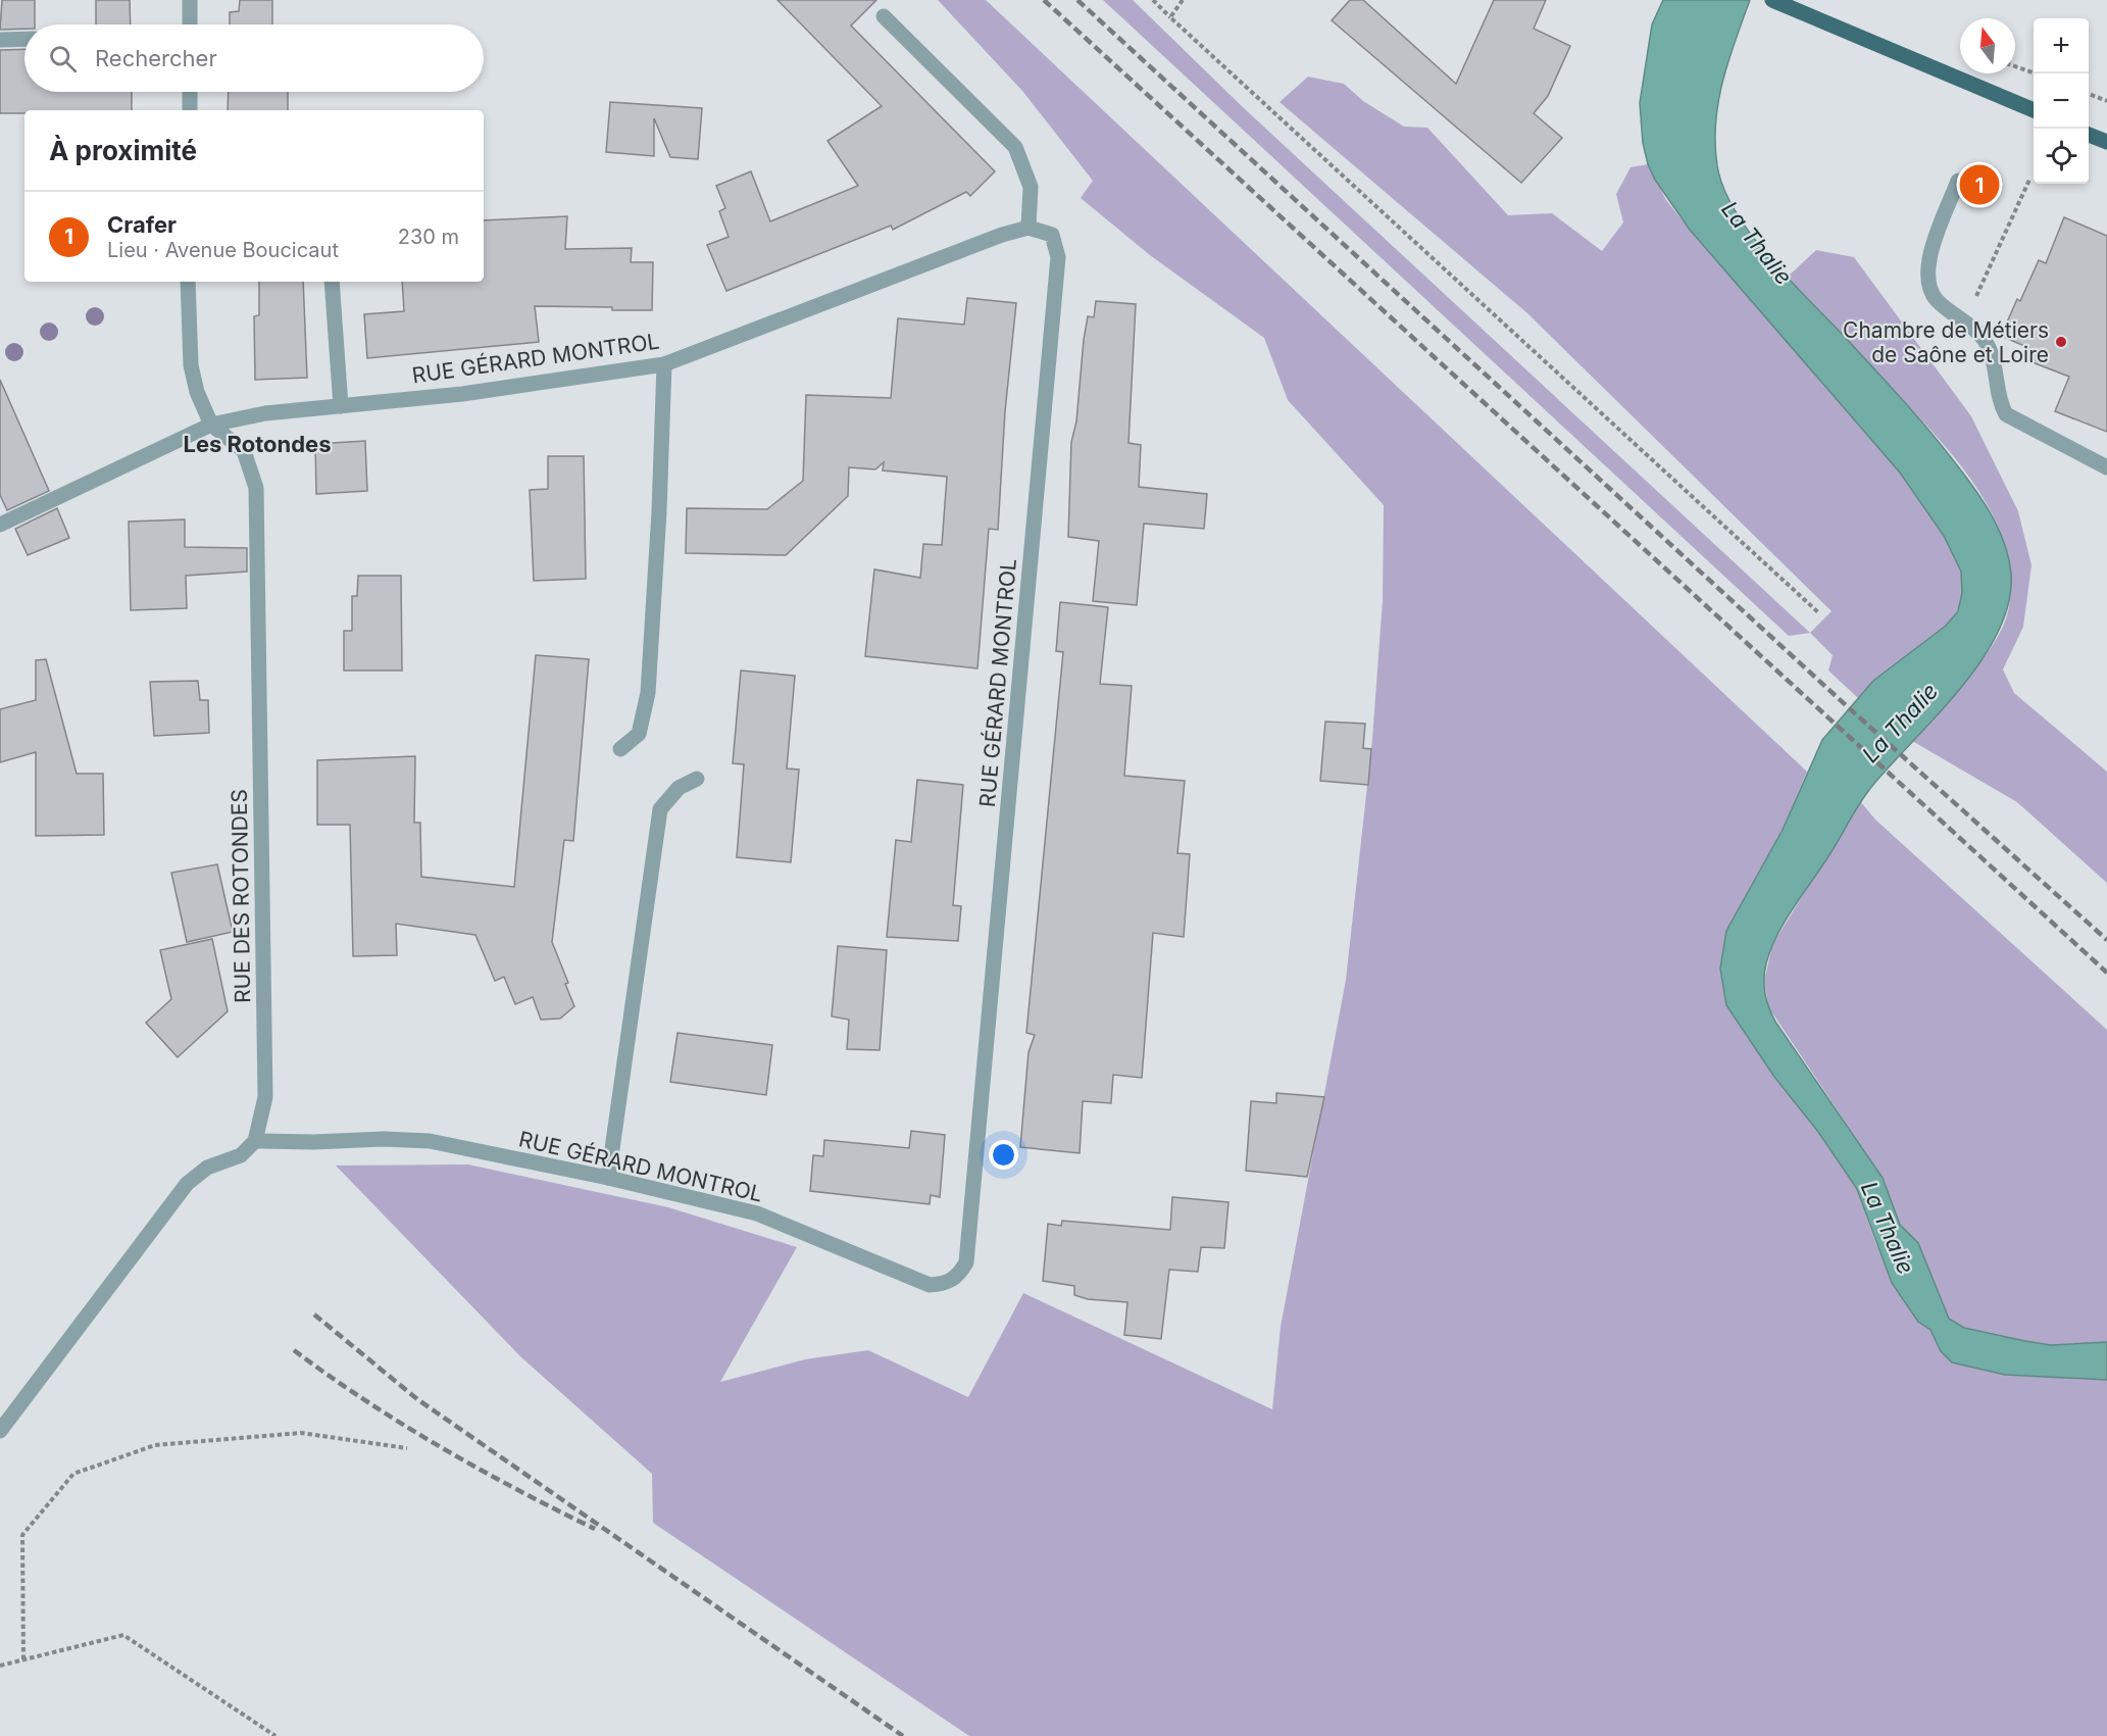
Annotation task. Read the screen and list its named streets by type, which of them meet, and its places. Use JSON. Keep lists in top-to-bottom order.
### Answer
{
  "streets": {
    "street": ["RUE GÉRARD MONTROL", "RUE DES ROTONDES"]
  },
  "crossings": [
    ["RUE GÉRARD MONTROL", "RUE DES ROTONDES"]
  ],
  "districts": ["Les Rotondes"],
  "water": ["La Thalie"],
  "places": ["Chambre de Métiers de Saône et Loire"],
  "north": "top",
  "page": {
    "map_buttons": ["+", "−"],
    "search": "Rechercher",
    "heading": "À proximité",
    "pins": "1",
    "list": [
      {
        "mark": "1",
        "name": "Crafer",
        "note": "Lieu · Avenue Boucicaut",
        "value": "230 m"
      }
    ]
  }
}
